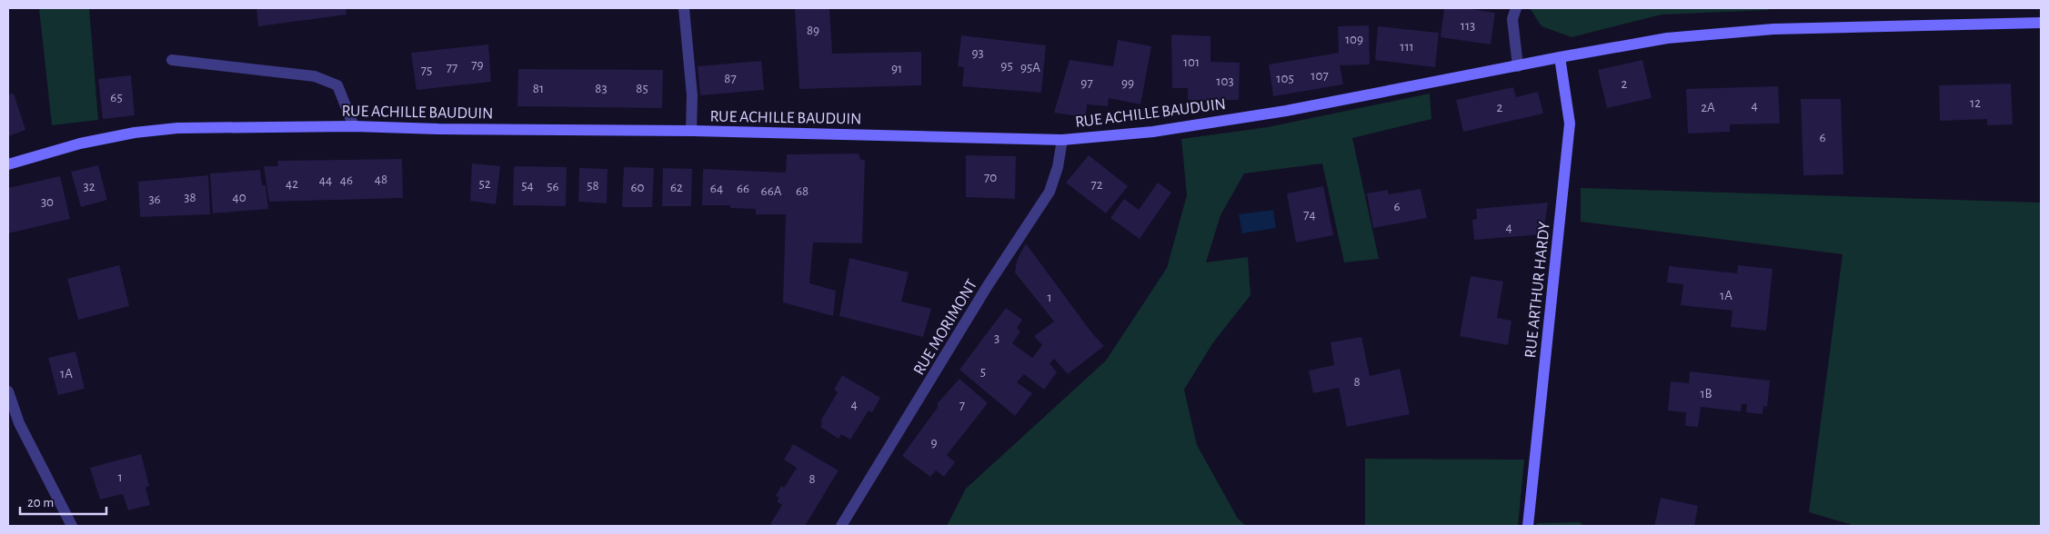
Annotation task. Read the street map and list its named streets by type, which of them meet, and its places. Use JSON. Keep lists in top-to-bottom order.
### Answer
{
  "streets": {
    "street": ["RUE ACHILLE BAUDUIN", "RUE ARTHUR HARDY", "RUE MORIMONT"]
  },
  "crossings": [
    ["RUE ACHILLE BAUDUIN", "RUE ARTHUR HARDY"],
    ["RUE ACHILLE BAUDUIN", "RUE MORIMONT"]
  ],
  "house_numbers": [
    "113",
    "89",
    "109",
    "111",
    "93",
    "101",
    "79",
    "95",
    "77",
    "95A",
    "91",
    "75",
    "107",
    "87",
    "105",
    "103",
    "97",
    "99",
    "2",
    "81",
    "83",
    "85",
    "65",
    "12",
    "4",
    "2",
    "2A",
    "6",
    "70",
    "48",
    "44",
    "46",
    "42",
    "52",
    "72",
    "54",
    "58",
    "32",
    "56",
    "60",
    "62",
    "64",
    "66",
    "66A",
    "68",
    "38",
    "40",
    "36",
    "30",
    "6",
    "74",
    "4",
    "1A",
    "1",
    "3",
    "5",
    "1A",
    "8",
    "1B",
    "4",
    "7",
    "9",
    "1",
    "8"
  ],
  "scale_bar": "20 m"
}
